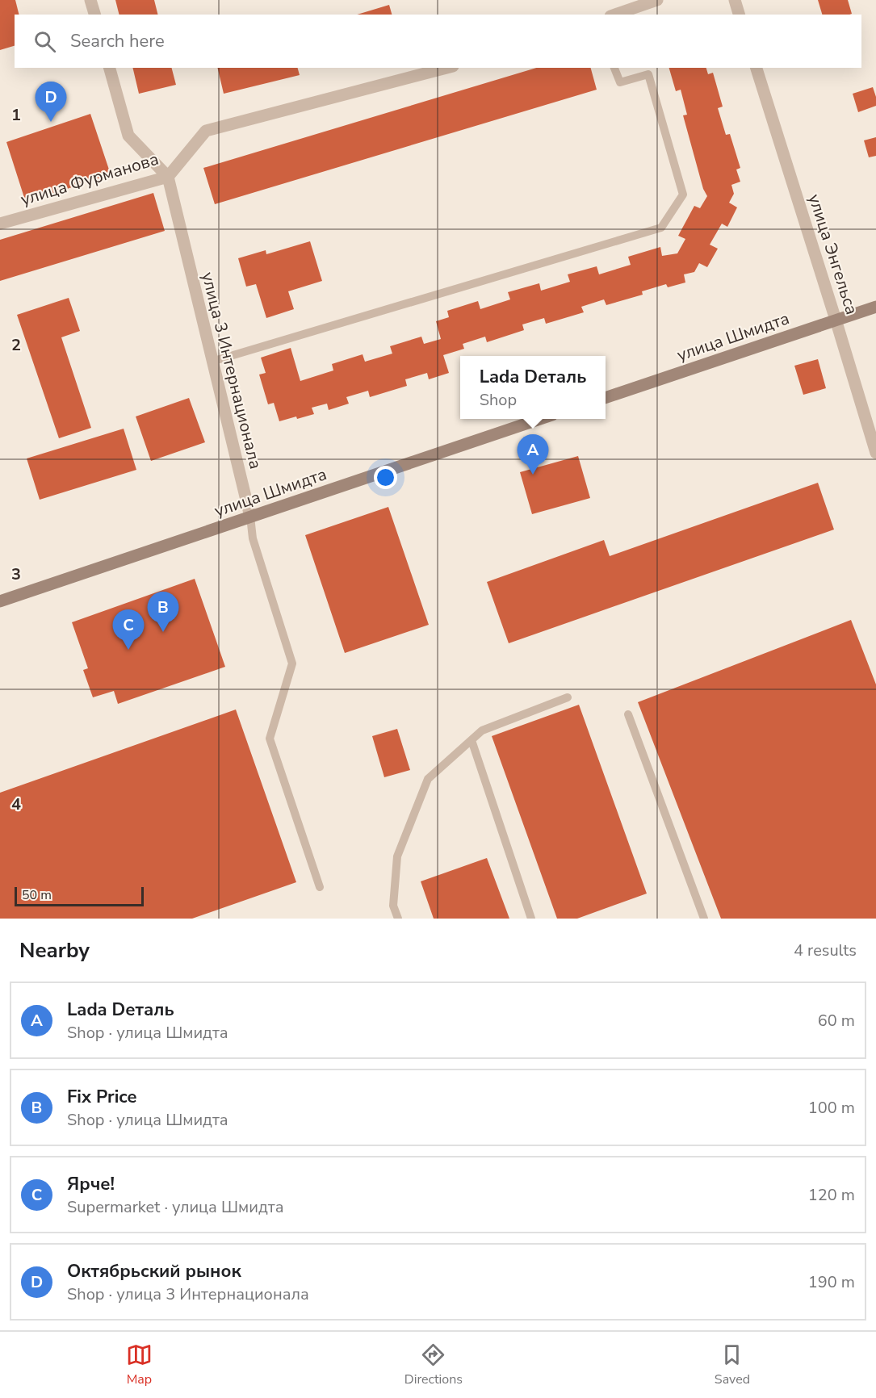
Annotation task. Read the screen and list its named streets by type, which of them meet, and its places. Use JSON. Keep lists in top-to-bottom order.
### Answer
{
  "streets": {
    "main road": ["улица Шмидта"],
    "street": ["улица Фурманова", "улица Энгельса", "улица 3 Интернационала"]
  },
  "crossings": [
    ["улица Фурманова", "улица 3 Интернационала"],
    ["улица Энгельса", "улица Шмидта"],
    ["улица Шмидта", "улица 3 Интернационала"]
  ],
  "scale_bar": "50 m",
  "page": {
    "search": "Search here",
    "pins": [
      "D",
      "A",
      "B",
      "C"
    ],
    "popup": ["Lada Dеталь", "Shop"],
    "scale": "50 m",
    "heading": ["Nearby", "4 results"],
    "list": [
      {
        "mark": "A",
        "name": "Lada Dеталь",
        "note": "Shop · улица Шмидта",
        "value": "60 m"
      },
      {
        "mark": "B",
        "name": "Fix Price",
        "note": "Shop · улица Шмидта",
        "value": "100 m"
      },
      {
        "mark": "C",
        "name": "Ярче!",
        "note": "Supermarket · улица Шмидта",
        "value": "120 m"
      },
      {
        "mark": "D",
        "name": "Октябрьский рынок",
        "note": "Shop · улица 3 Интернационала",
        "value": "190 m"
      }
    ],
    "nav": ["Map", "Directions", "Saved"]
  },
  "grid": {
    "rows": [
      "1",
      "2",
      "3",
      "4"
    ]
  }
}
